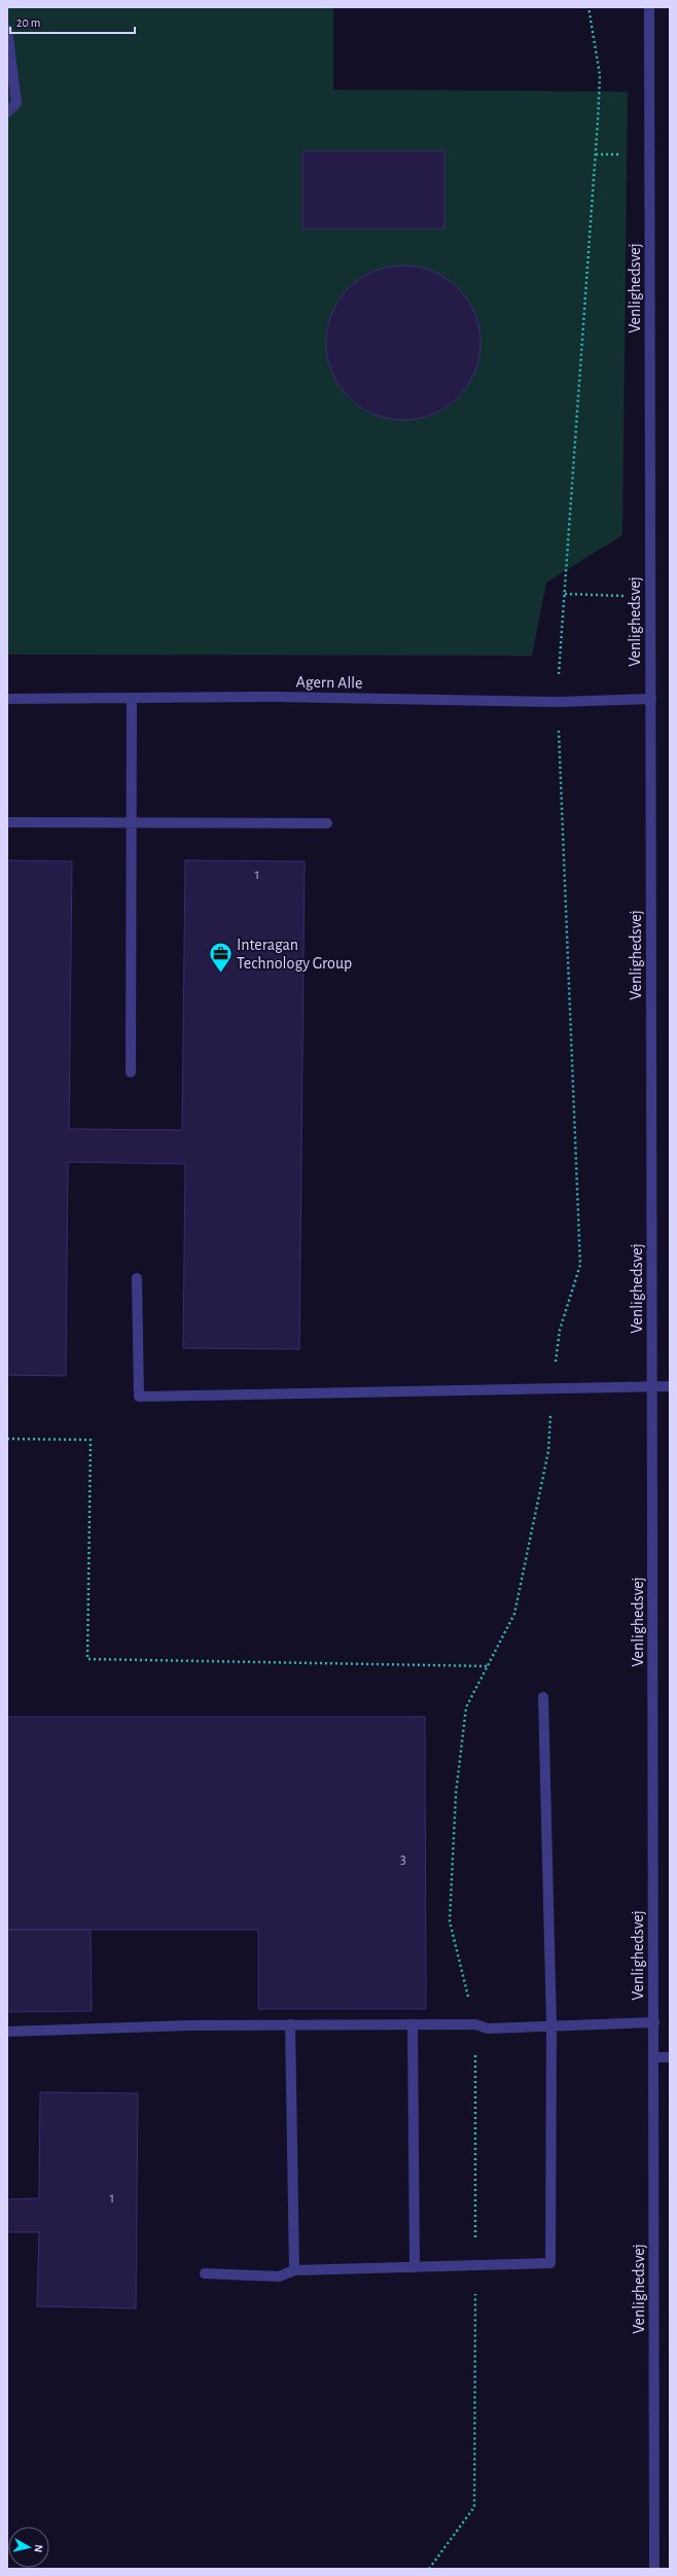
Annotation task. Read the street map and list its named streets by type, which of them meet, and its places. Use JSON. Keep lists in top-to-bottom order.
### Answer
{
  "streets": {
    "street": ["Venlighedsvej", "Agern Alle"]
  },
  "crossings": [
    ["Venlighedsvej", "Agern Alle"]
  ],
  "places": {
    "office": ["Interagan Technology Group"]
  },
  "house_numbers": ["1", "3", "1"],
  "scale_bar": "20 m",
  "north": "right"
}
